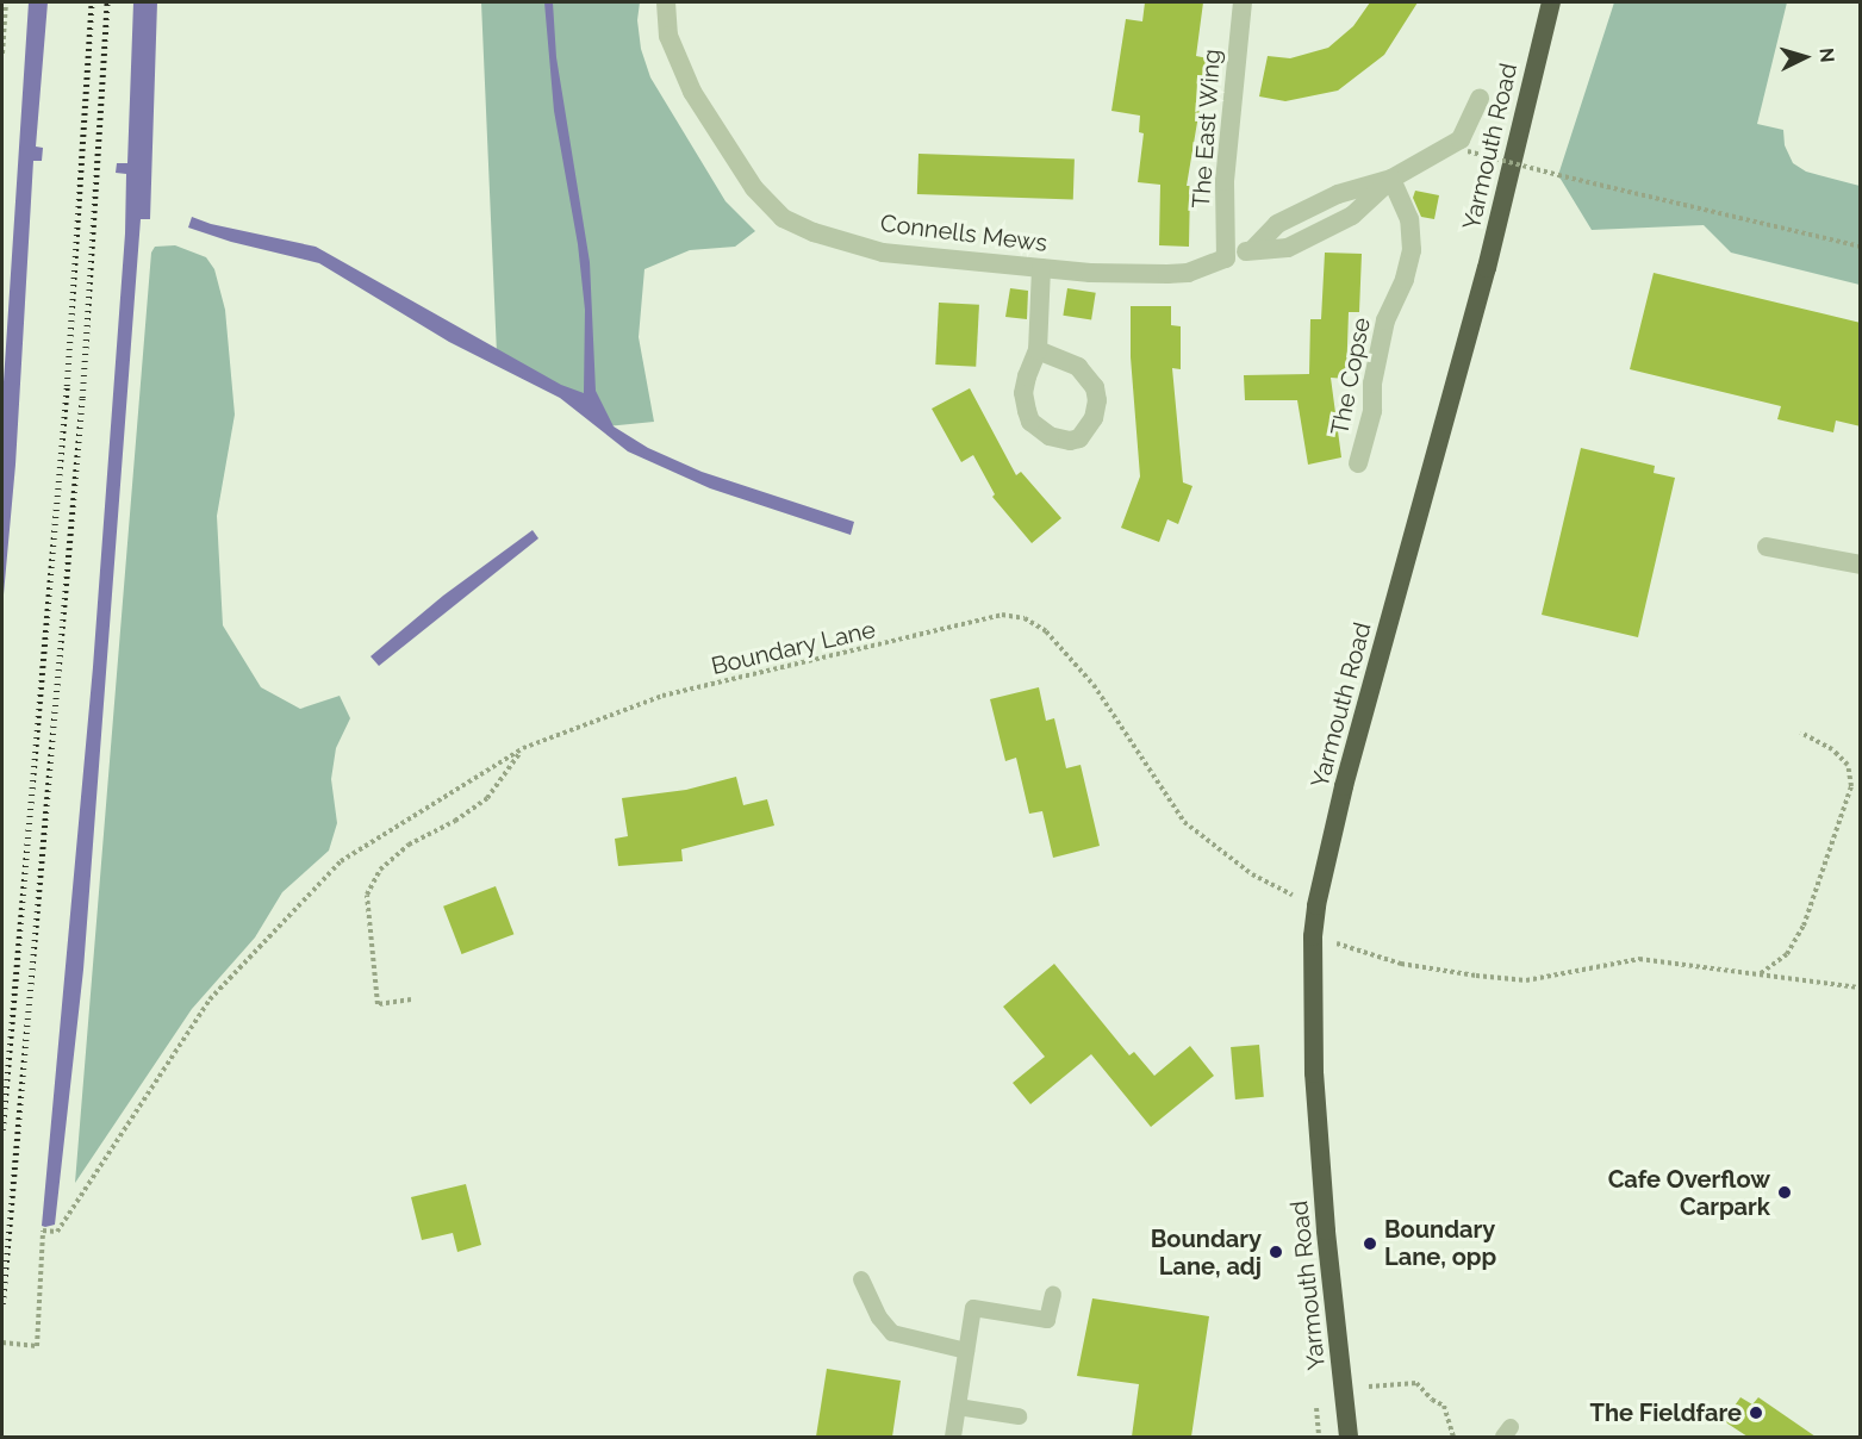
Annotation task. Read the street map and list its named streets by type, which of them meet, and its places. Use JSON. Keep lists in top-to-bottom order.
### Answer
{
  "streets": {
    "highway": ["Yarmouth Road"],
    "street": ["The East Wing", "Connells Mews", "The Copse"],
    "path": ["Boundary Lane"]
  },
  "crossings": [
    ["The East Wing", "Connells Mews"],
    ["Yarmouth Road", "Boundary Lane"]
  ],
  "places": [
    "Cafe Overflow Carpark",
    "Boundary Lane, opp",
    "Boundary Lane, adj",
    "The Fieldfare"
  ],
  "north": "right"
}
